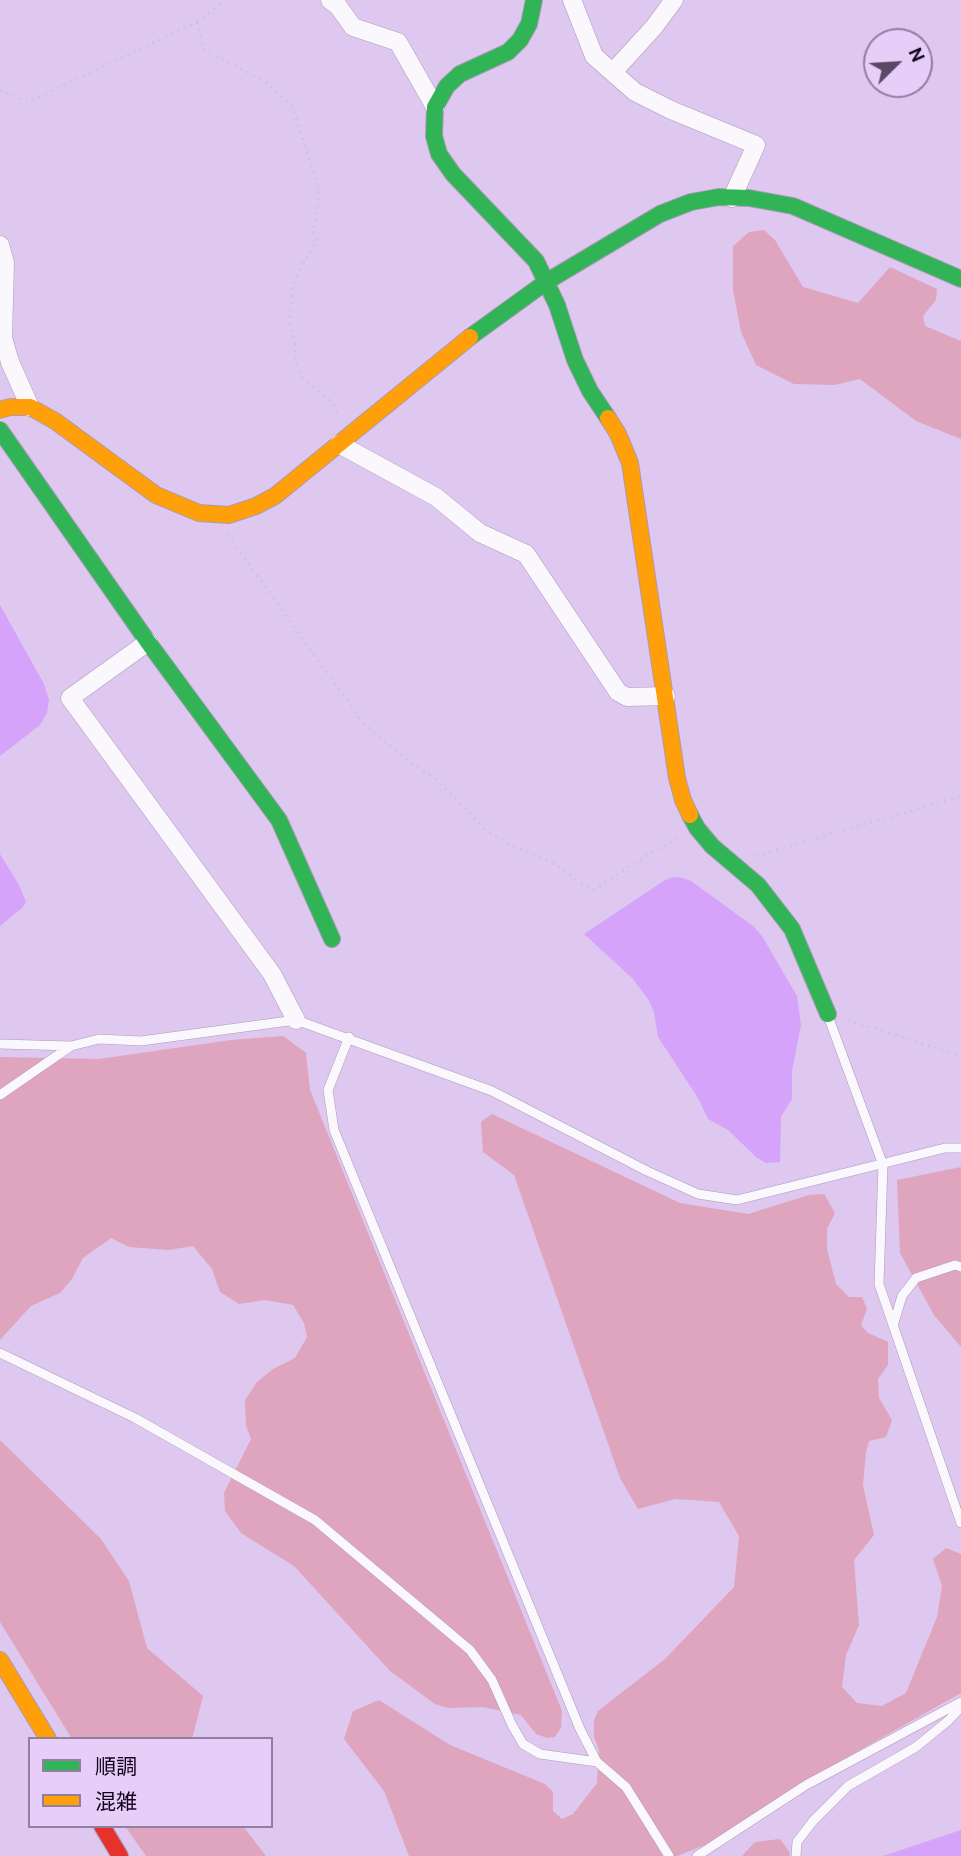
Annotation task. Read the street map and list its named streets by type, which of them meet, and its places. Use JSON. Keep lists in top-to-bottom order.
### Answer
{
  "legend": ["順調", "混雑"],
  "north": "top right"
}
